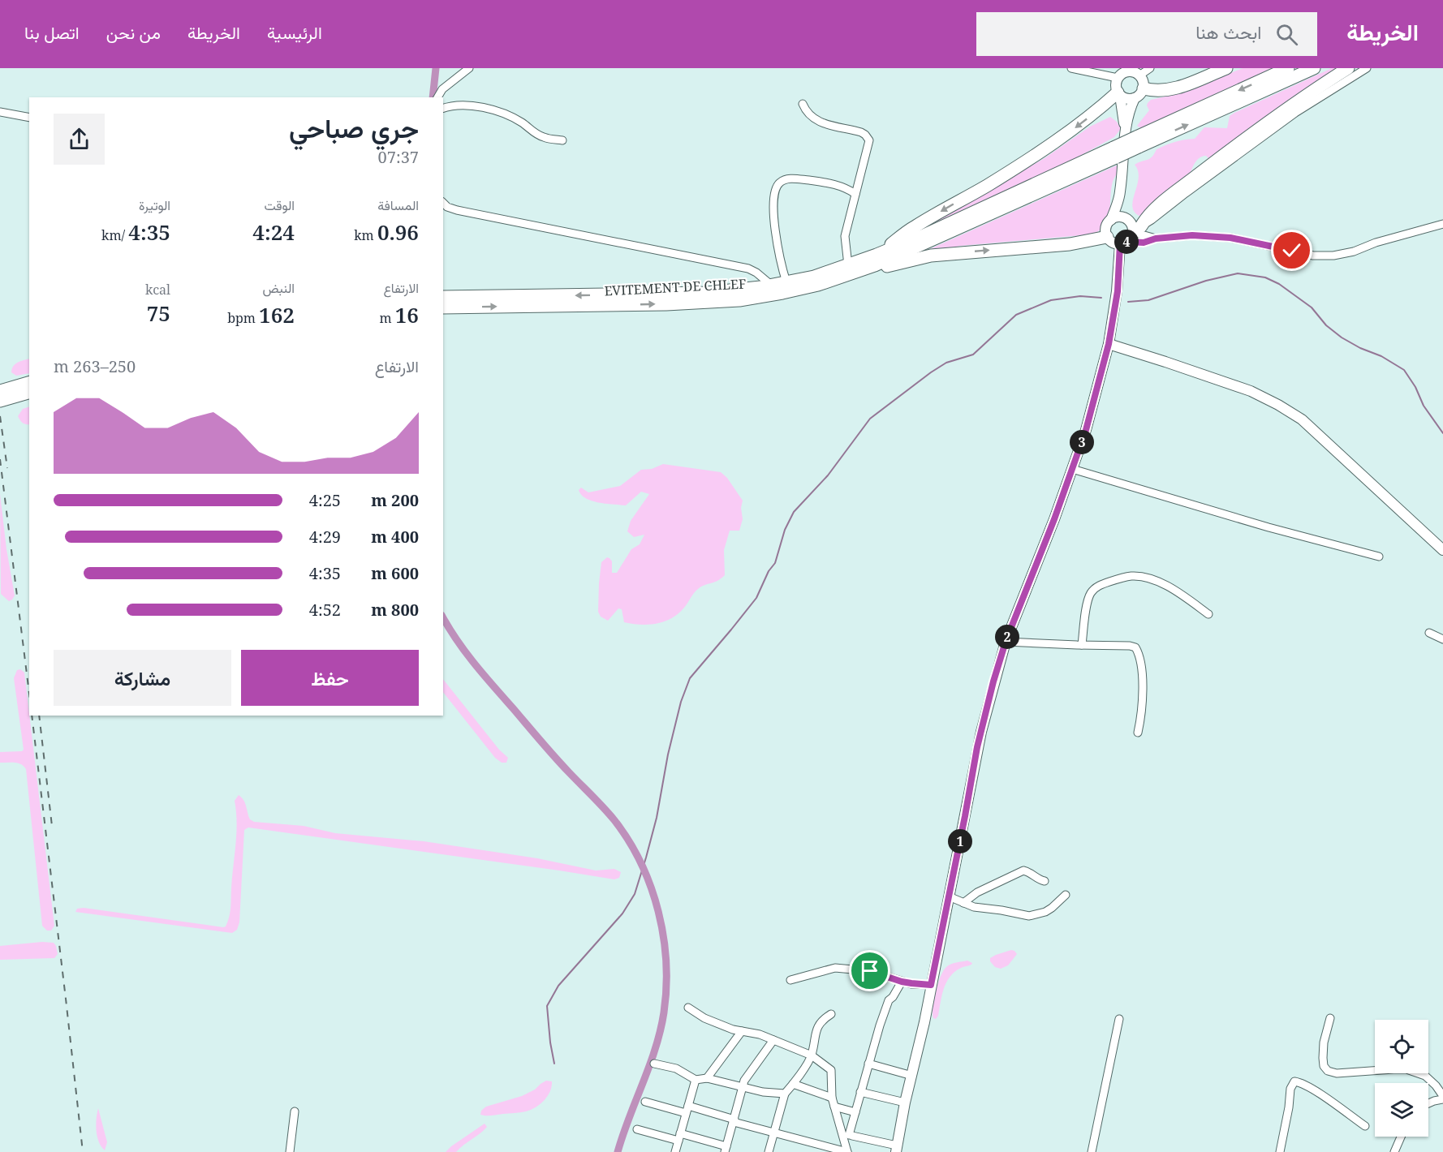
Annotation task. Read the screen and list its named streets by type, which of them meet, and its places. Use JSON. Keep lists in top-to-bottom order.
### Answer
{
  "streets": {
    "highway": ["EVITEMENT DE CHLEF"]
  },
  "page": {
    "header": "الخريطة",
    "search": "ابحث هنا",
    "nav": [
      "الرئيسية",
      "الخريطة",
      "من نحن",
      "اتصل بنا"
    ],
    "heading": ["جري صباحي", "07:37"],
    "stats": [
      ["المسافة", "0.96 km"],
      ["الوقت", "4:24"],
      ["الوتيرة", "4:35 /km"],
      ["الارتفاع", "16 m"],
      ["النبض", "162 bpm"],
      ["kcal", "75"]
    ],
    "pins": [
      "4",
      "3",
      "2",
      "1"
    ],
    "chart": ["الارتفاع", "250–263 m"],
    "list": [
      {
        "name": "200 m",
        "note": "4:25"
      },
      {
        "name": "400 m",
        "note": "4:29"
      },
      {
        "name": "600 m",
        "note": "4:35"
      },
      {
        "name": "800 m",
        "note": "4:52"
      }
    ],
    "buttons": ["حفظ", "مشاركة"]
  }
}
